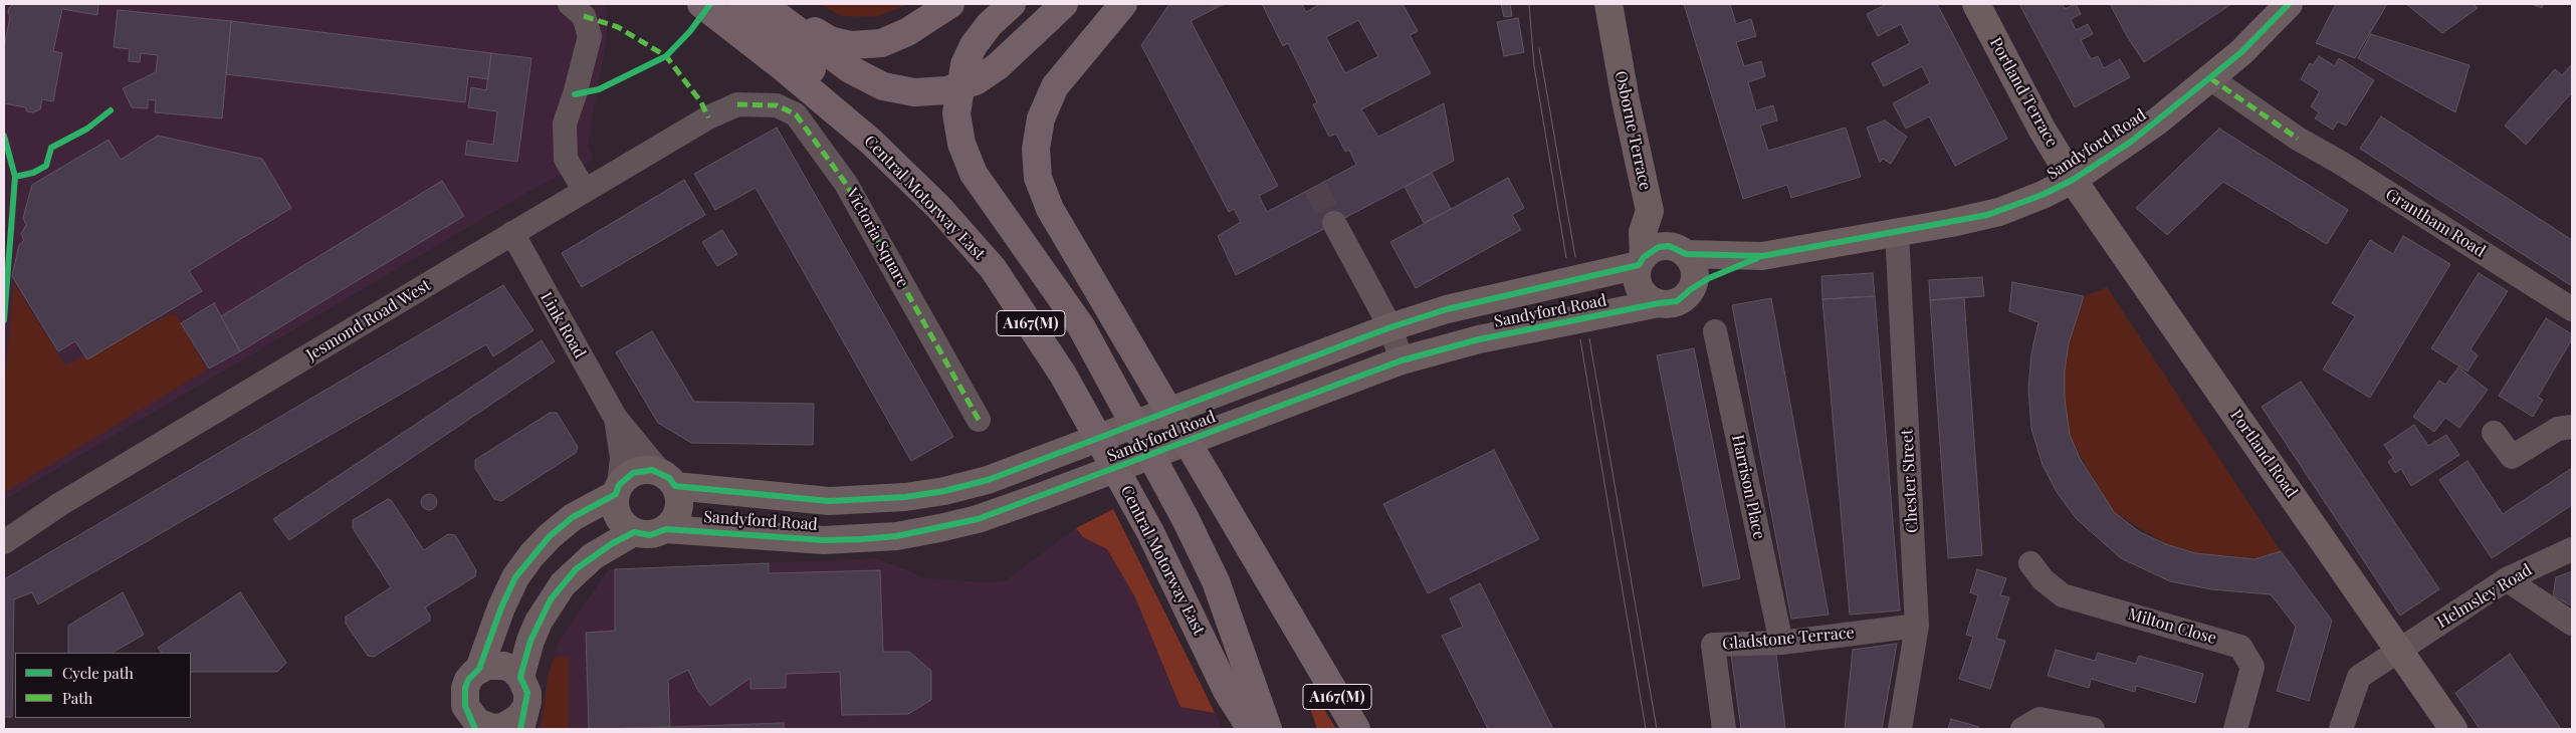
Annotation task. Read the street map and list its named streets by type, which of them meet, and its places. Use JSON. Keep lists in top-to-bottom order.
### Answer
{
  "streets": {
    "highway": ["Central Motorway East", "A167(M)"],
    "main road": [
      "Portland Terrace",
      "Osborne Terrace",
      "Sandyford Road",
      "Portland Road"
    ],
    "street": [
      "Grantham Road",
      "Victoria Square",
      "Jesmond Road West",
      "Link Road",
      "Chester Street",
      "Harrison Place",
      "Helmsley Road",
      "Milton Close",
      "Gladstone Terrace"
    ]
  },
  "crossings": [
    ["Portland Terrace", "Sandyford Road"],
    ["Portland Terrace", "Portland Road"],
    ["Osborne Terrace", "Sandyford Road"],
    ["Sandyford Road", "Grantham Road"],
    ["Sandyford Road", "Link Road"],
    ["Sandyford Road", "Portland Road"],
    ["Sandyford Road", "Chester Street"],
    ["Central Motorway East", "A167(M)"],
    ["Victoria Square", "Jesmond Road West"],
    ["Jesmond Road West", "Link Road"],
    ["Portland Road", "Helmsley Road"],
    ["Chester Street", "Gladstone Terrace"],
    ["Harrison Place", "Gladstone Terrace"]
  ],
  "legend": ["Cycle path", "Path"]
}
